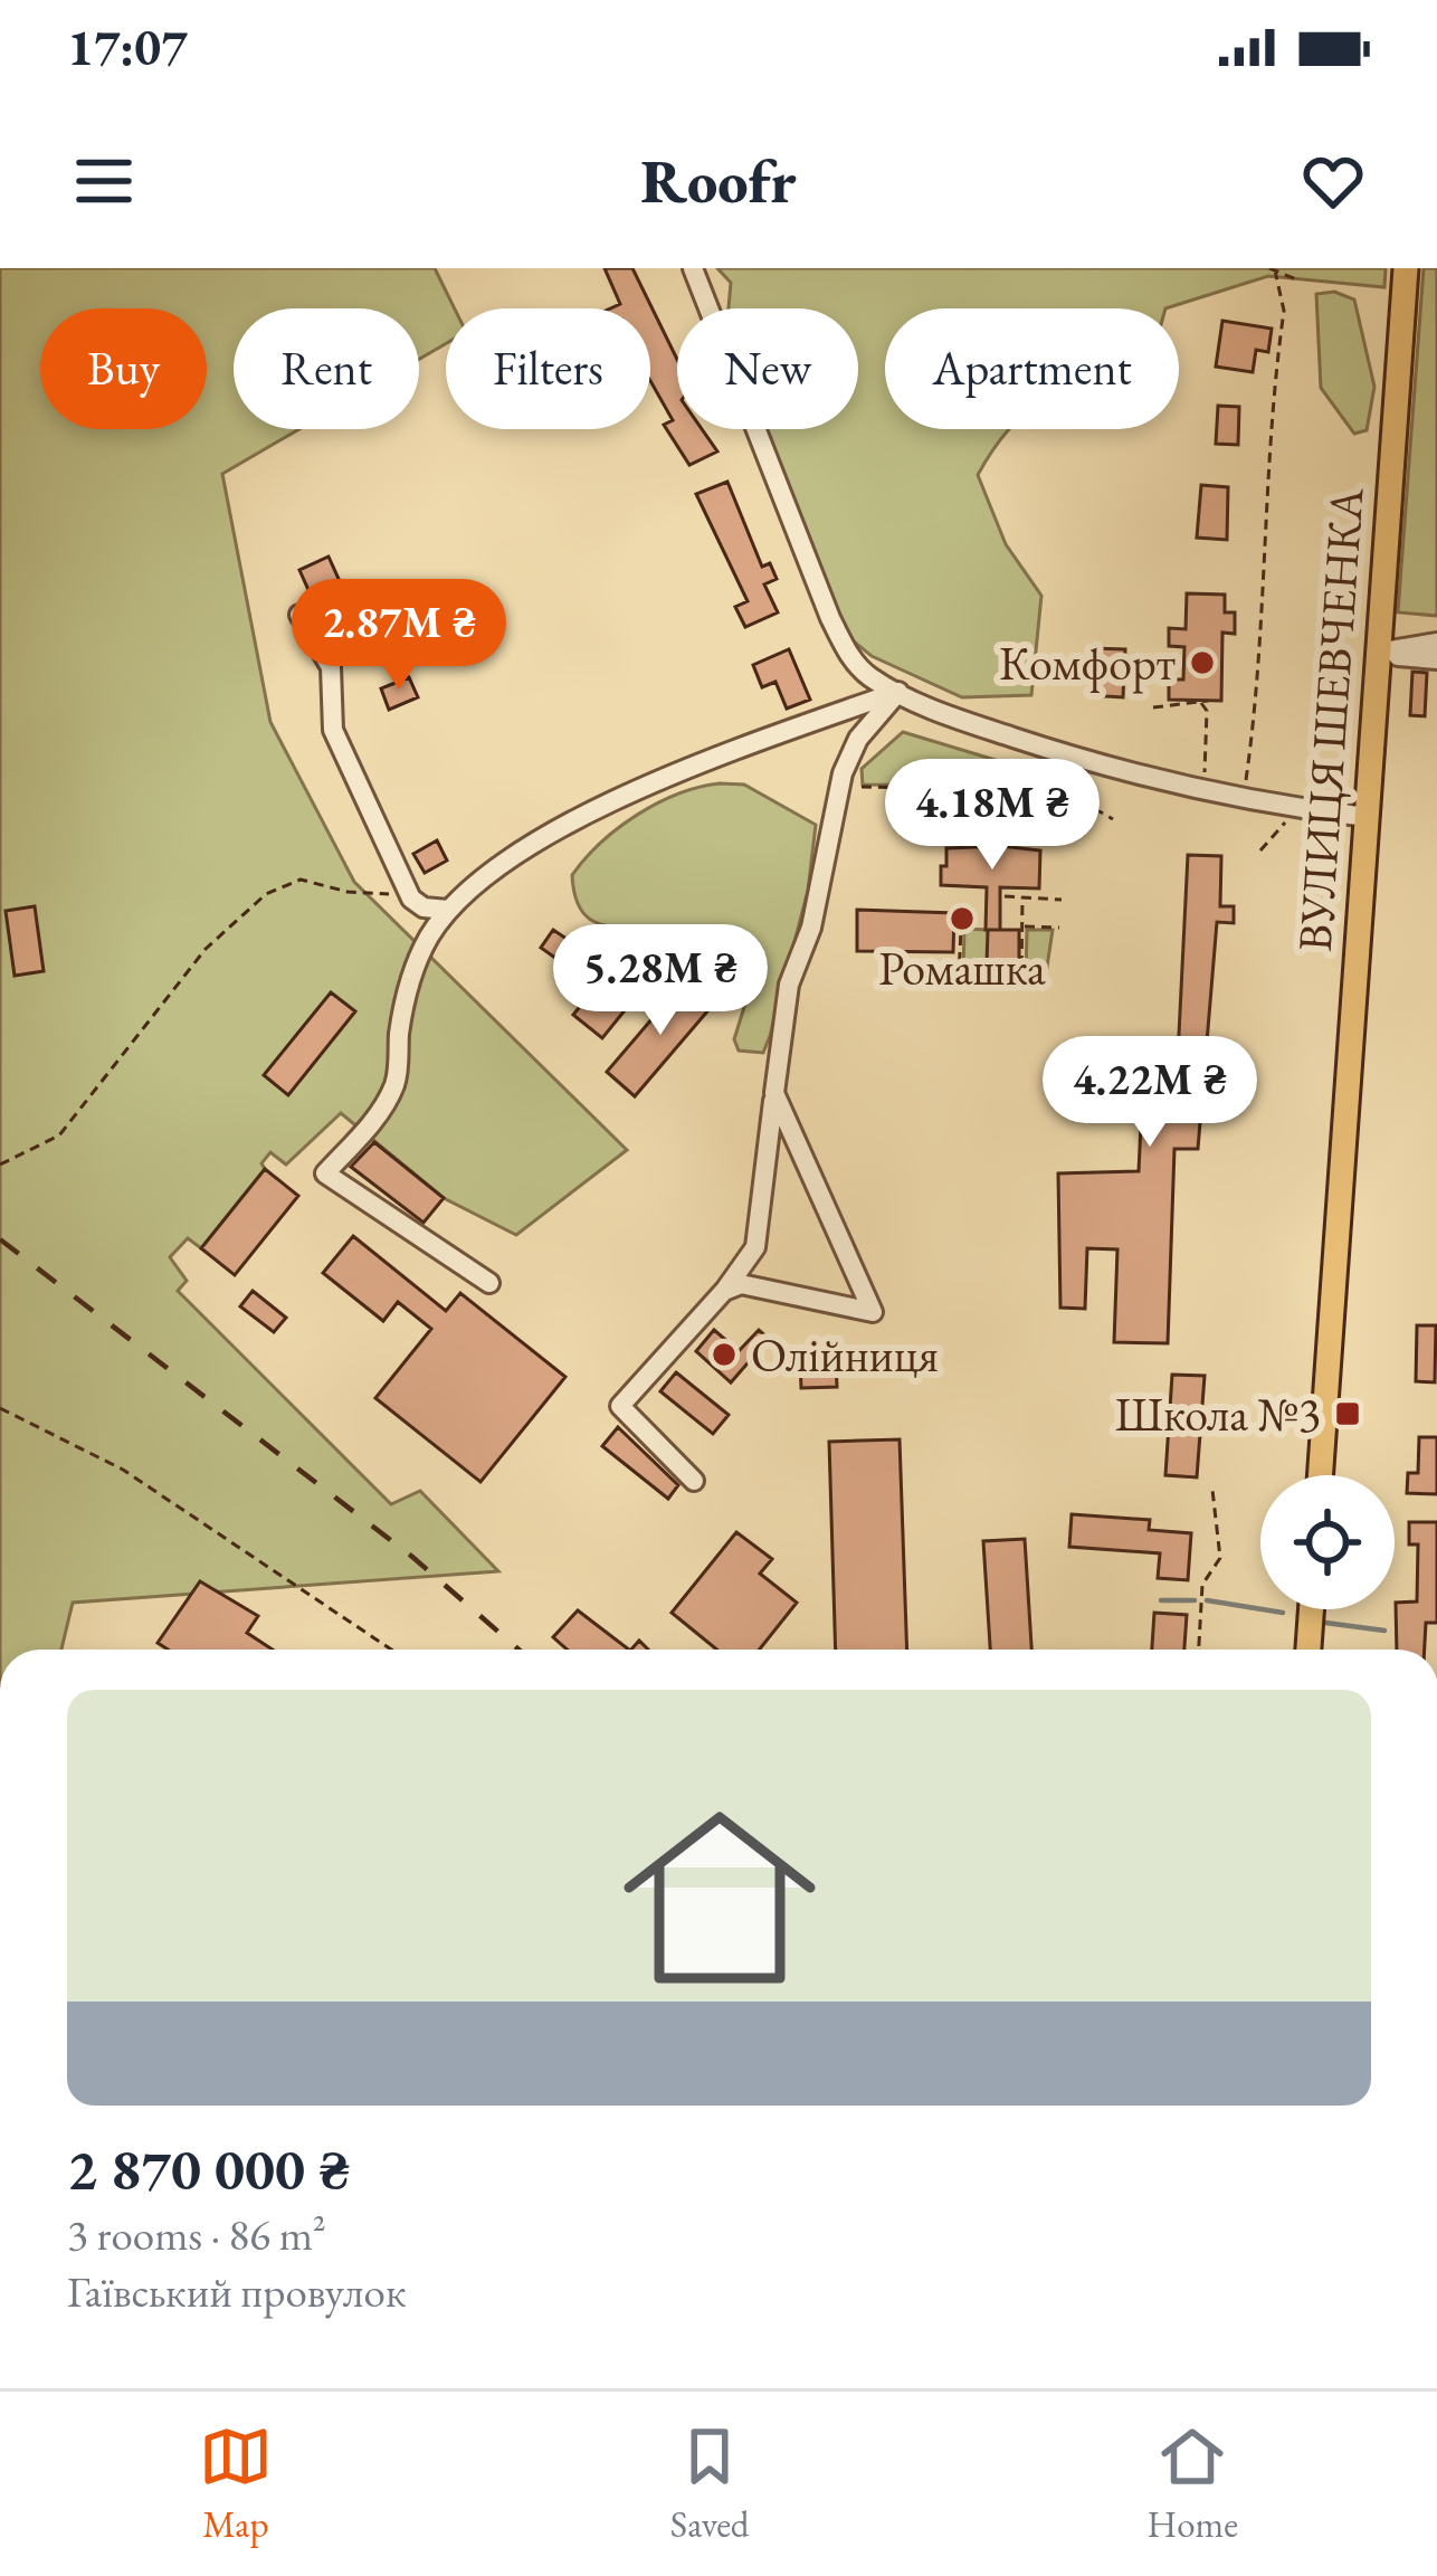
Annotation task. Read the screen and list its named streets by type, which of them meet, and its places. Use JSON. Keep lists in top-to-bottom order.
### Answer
{
  "streets": {
    "main road": ["ВУЛИЦЯ ШЕВЧЕНКА"]
  },
  "places": {
    "other": ["Комфорт", "Ромашка", "Олійниця"],
    "transit": ["Школа №3"]
  },
  "page": {
    "status": "17:07",
    "header": "Roofr",
    "chip": [
      "Buy",
      "Rent",
      "Filters",
      "New",
      "Apartment"
    ],
    "price": [
      "2.87M ₴",
      "4.18M ₴",
      "5.28M ₴",
      "4.22M ₴"
    ],
    "list": [
      {
        "name": "2 870 000 ₴",
        "note": "3 rooms · 86 m² · Гаївський провулок"
      }
    ],
    "tabs": ["Map", "Saved", "Home"]
  }
}
